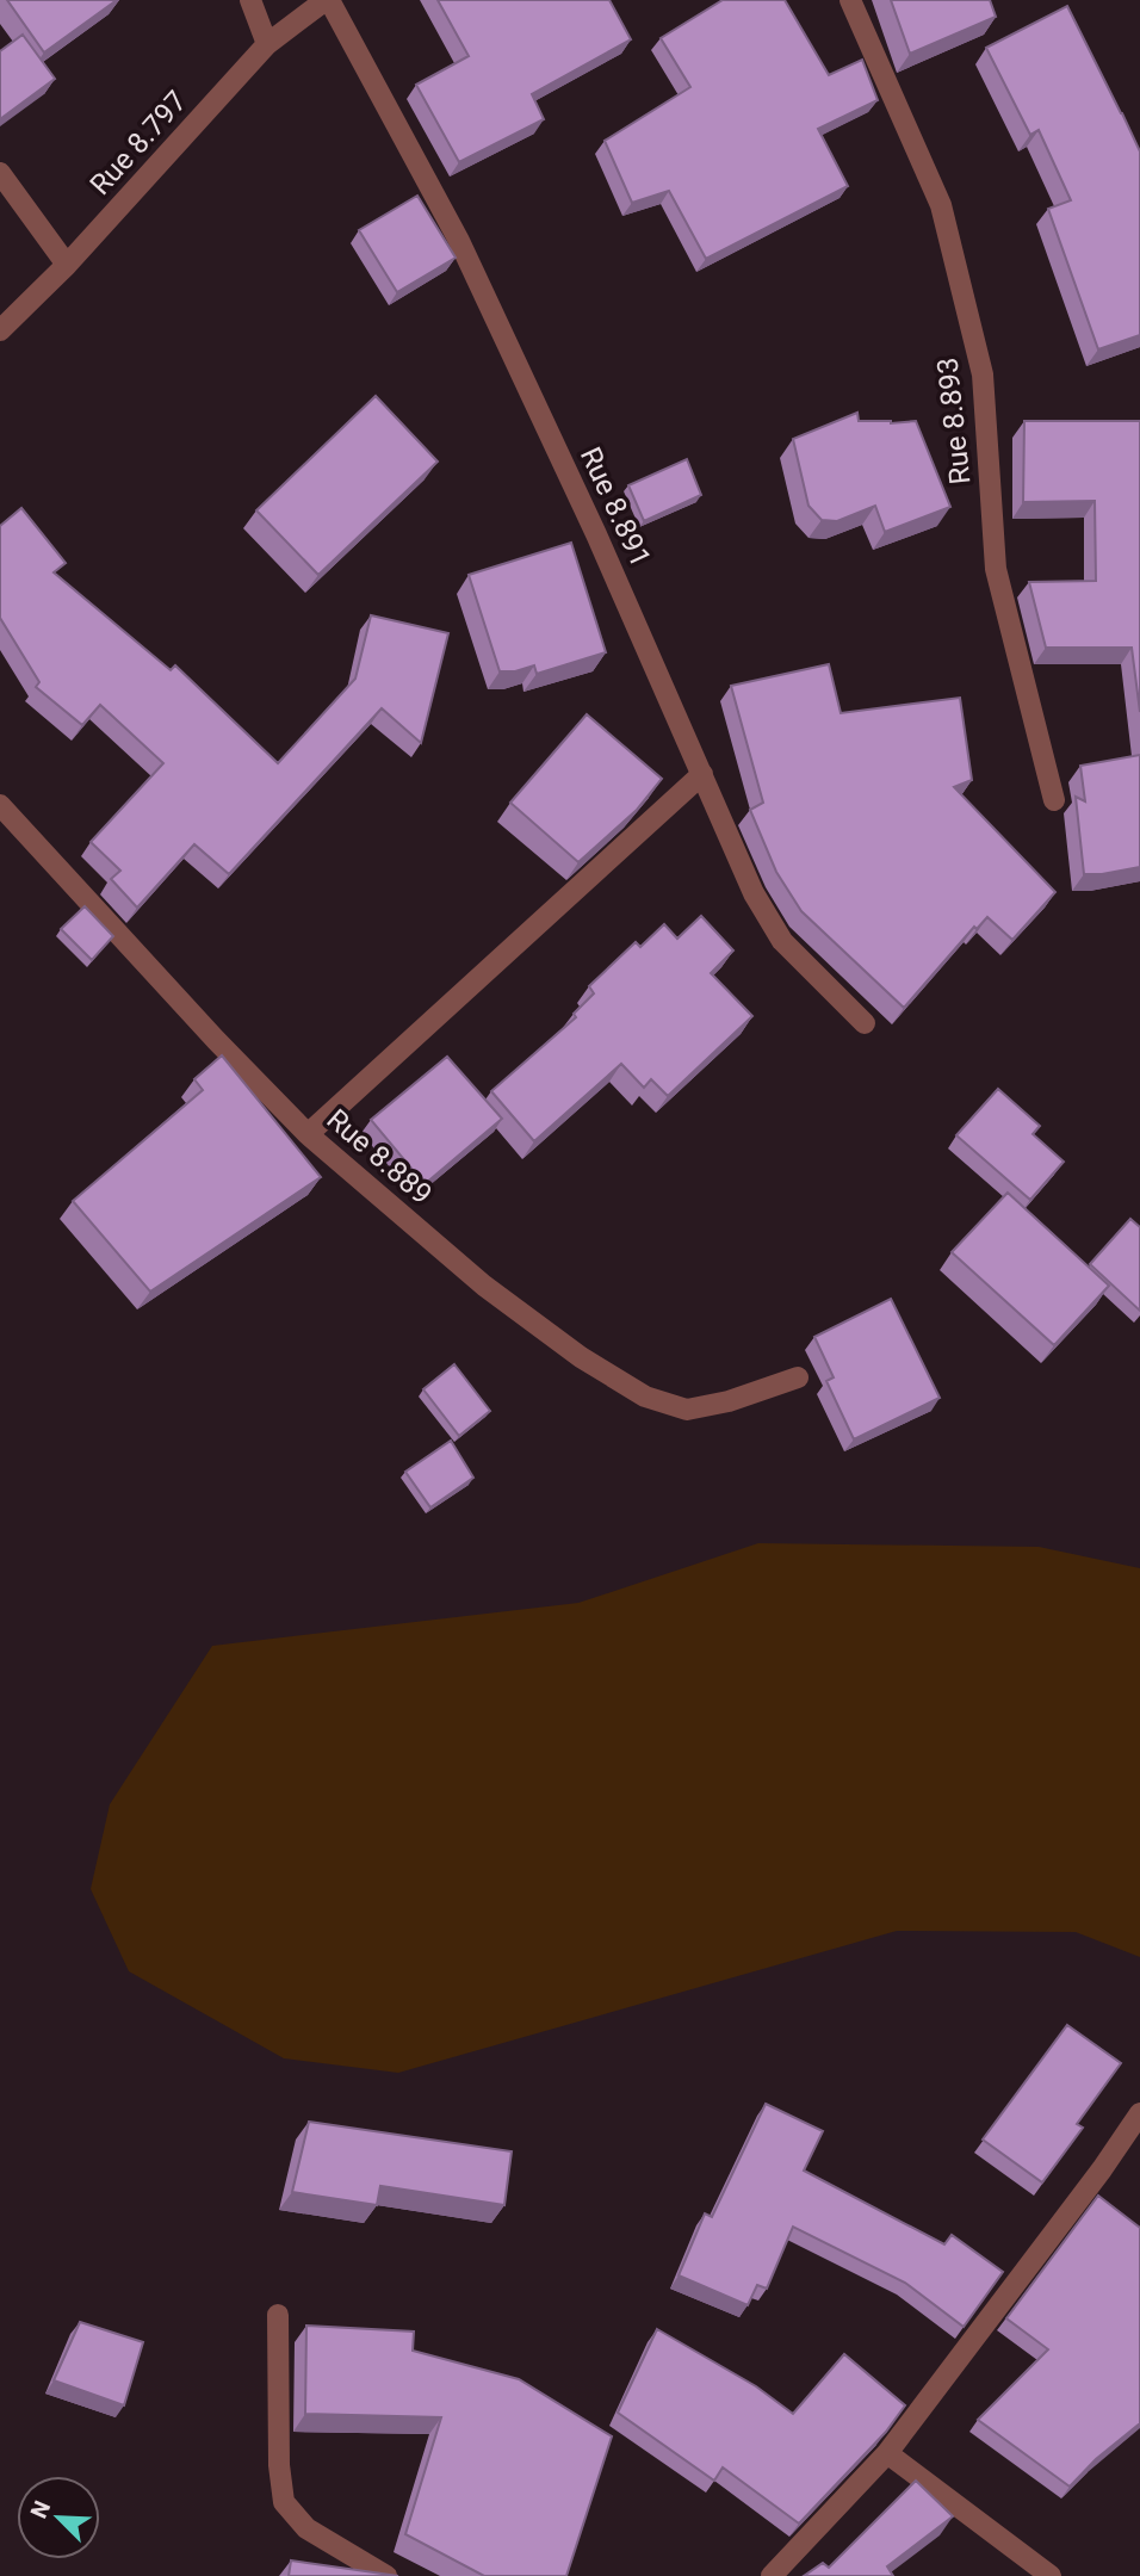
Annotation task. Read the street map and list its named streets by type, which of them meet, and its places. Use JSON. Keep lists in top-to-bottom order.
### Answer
{
  "streets": {
    "street": [
      "Rue 8.797",
      "Rue 8.893",
      "Rue 8.891",
      "Rue 8.889"
    ]
  },
  "crossings": [
    ["Rue 8.797", "Rue 8.891"]
  ],
  "north": "top left"
}
